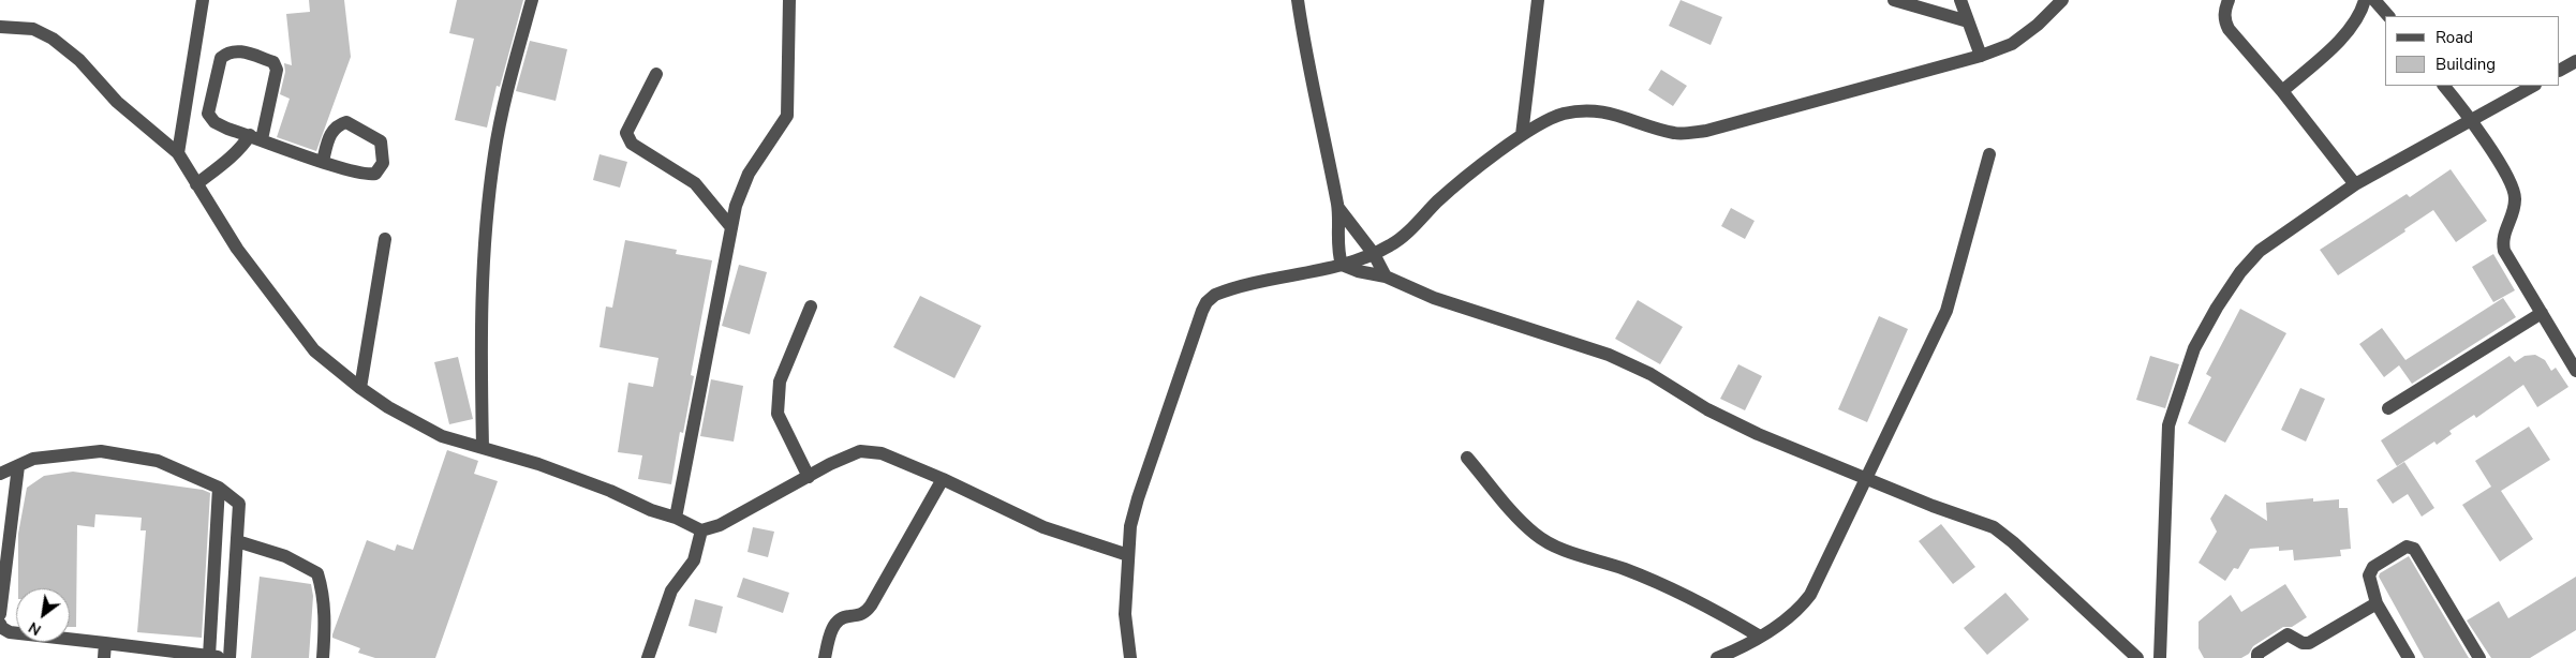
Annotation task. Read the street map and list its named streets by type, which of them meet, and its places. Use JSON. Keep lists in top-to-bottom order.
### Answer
{
  "legend": ["Road", "Building"],
  "north": "bottom left"
}
